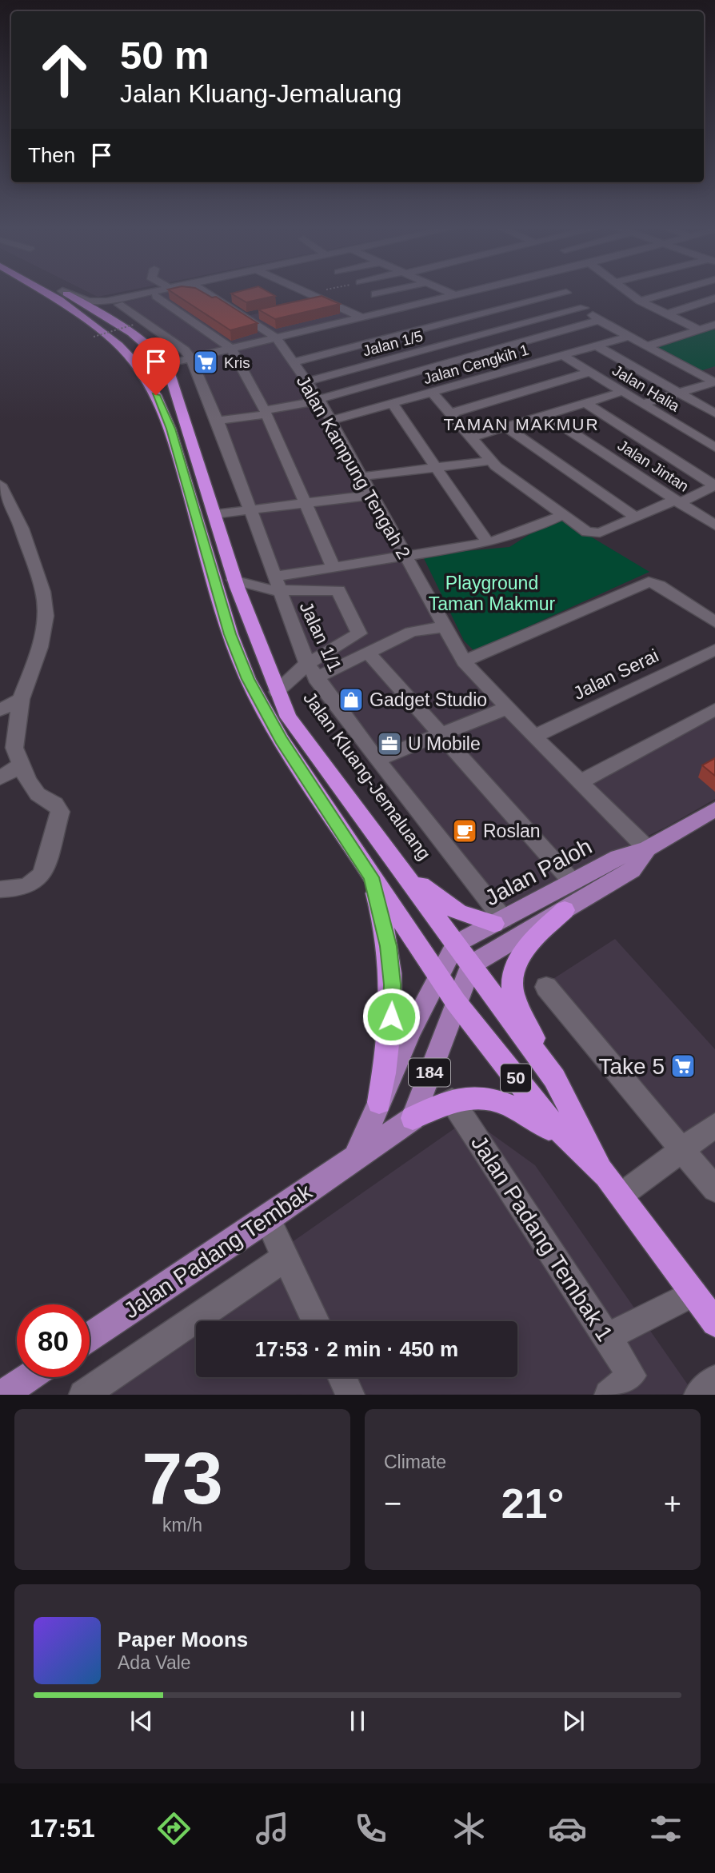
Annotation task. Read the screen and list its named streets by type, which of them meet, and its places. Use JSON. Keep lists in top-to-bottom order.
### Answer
{
  "streets": {
    "highway": ["Jalan Kluang-Jemaluang", "50"],
    "main road": ["Jalan Paloh", "184", "Jalan Padang Tembak"],
    "street": [
      "Jalan 1/5",
      "Jalan Cengkih 1",
      "Jalan Halia",
      "Jalan Jintan",
      "Jalan Kampung Tengah 2",
      "Jalan 1/1",
      "Jalan Serai",
      "Jalan Padang Tembak 1"
    ]
  },
  "crossings": [
    ["Jalan 1/5", "Jalan Kampung Tengah 2"],
    ["Jalan Cengkih 1", "Jalan Halia"],
    ["Jalan Cengkih 1", "Jalan Kampung Tengah 2"],
    ["Jalan Kampung Tengah 2", "Jalan Serai"],
    ["Jalan Kampung Tengah 2", "Jalan Paloh"],
    ["Jalan 1/1", "Jalan Paloh"],
    ["Jalan Kluang-Jemaluang", "Jalan Paloh"],
    ["Jalan Kluang-Jemaluang", "184"],
    ["Jalan Paloh", "184"],
    ["184", "Jalan Padang Tembak"]
  ],
  "districts": ["TAMAN MAKMUR"],
  "parks": ["Playground Taman Makmur"],
  "places": {
    "supermarket": ["Kris", "Take 5"],
    "shop": ["Gadget Studio"],
    "office": ["U Mobile"],
    "cafe": ["Roslan"]
  },
  "page": {
    "turn": ["50 m", "Jalan Kluang-Jemaluang"],
    "then": "Then",
    "limit": "80",
    "trip": "17:53 · 2 min · 450 m",
    "tile": [
      ["73", "km/h"],
      "Climate"
    ],
    "heat": ["−", "21°", "+"],
    "song": ["Paper Moons", "Ada Vale"],
    "tabs": "17:51"
  }
}
